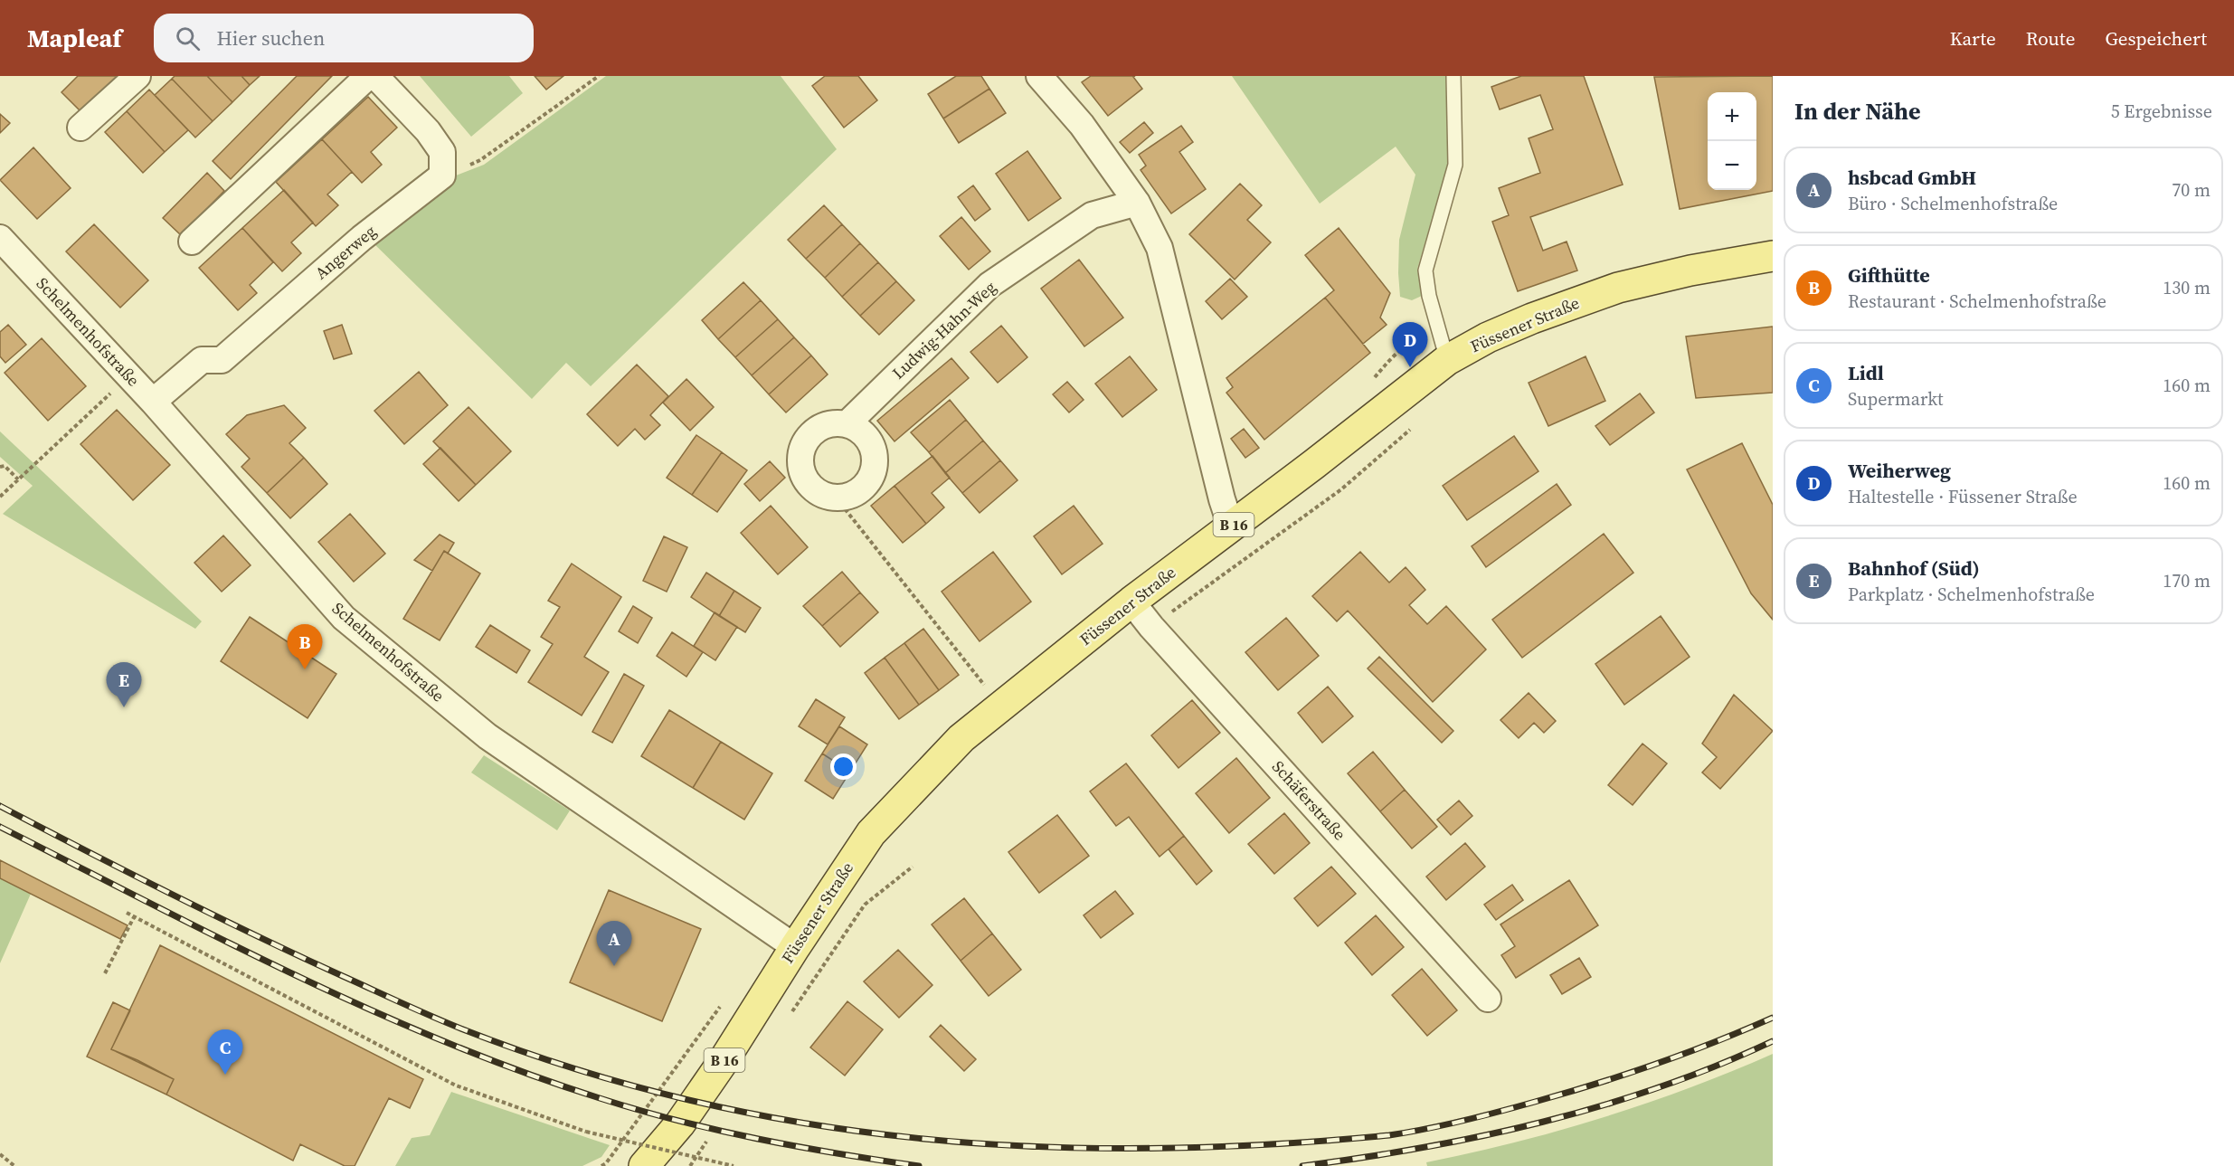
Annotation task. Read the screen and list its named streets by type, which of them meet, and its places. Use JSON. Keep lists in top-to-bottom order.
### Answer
{
  "streets": {
    "main road": ["Füssener Straße", "B 16"],
    "street": [
      "Angerweg",
      "Ludwig-Hahn-Weg",
      "Schelmenhofstraße",
      "Schäferstraße"
    ]
  },
  "crossings": [
    ["Angerweg", "Schelmenhofstraße"],
    ["Füssener Straße", "Schelmenhofstraße"],
    ["Füssener Straße", "Schäferstraße"]
  ],
  "page": {
    "header": "Mapleaf",
    "search": "Hier suchen",
    "nav": ["Karte", "Route", "Gespeichert"],
    "heading": ["In der Nähe", "5 Ergebnisse"],
    "map_buttons": ["+", "−"],
    "list": [
      {
        "mark": "A",
        "name": "hsbcad GmbH",
        "note": "Büro · Schelmenhofstraße",
        "value": "70 m"
      },
      {
        "mark": "B",
        "name": "Gifthütte",
        "note": "Restaurant · Schelmenhofstraße",
        "value": "130 m"
      },
      {
        "mark": "C",
        "name": "Lidl",
        "note": "Supermarkt",
        "value": "160 m"
      },
      {
        "mark": "D",
        "name": "Weiherweg",
        "note": "Haltestelle · Füssener Straße",
        "value": "160 m"
      },
      {
        "mark": "E",
        "name": "Bahnhof (Süd)",
        "note": "Parkplatz · Schelmenhofstraße",
        "value": "170 m"
      }
    ],
    "pins": [
      "D",
      "B",
      "E",
      "A",
      "C"
    ]
  }
}
